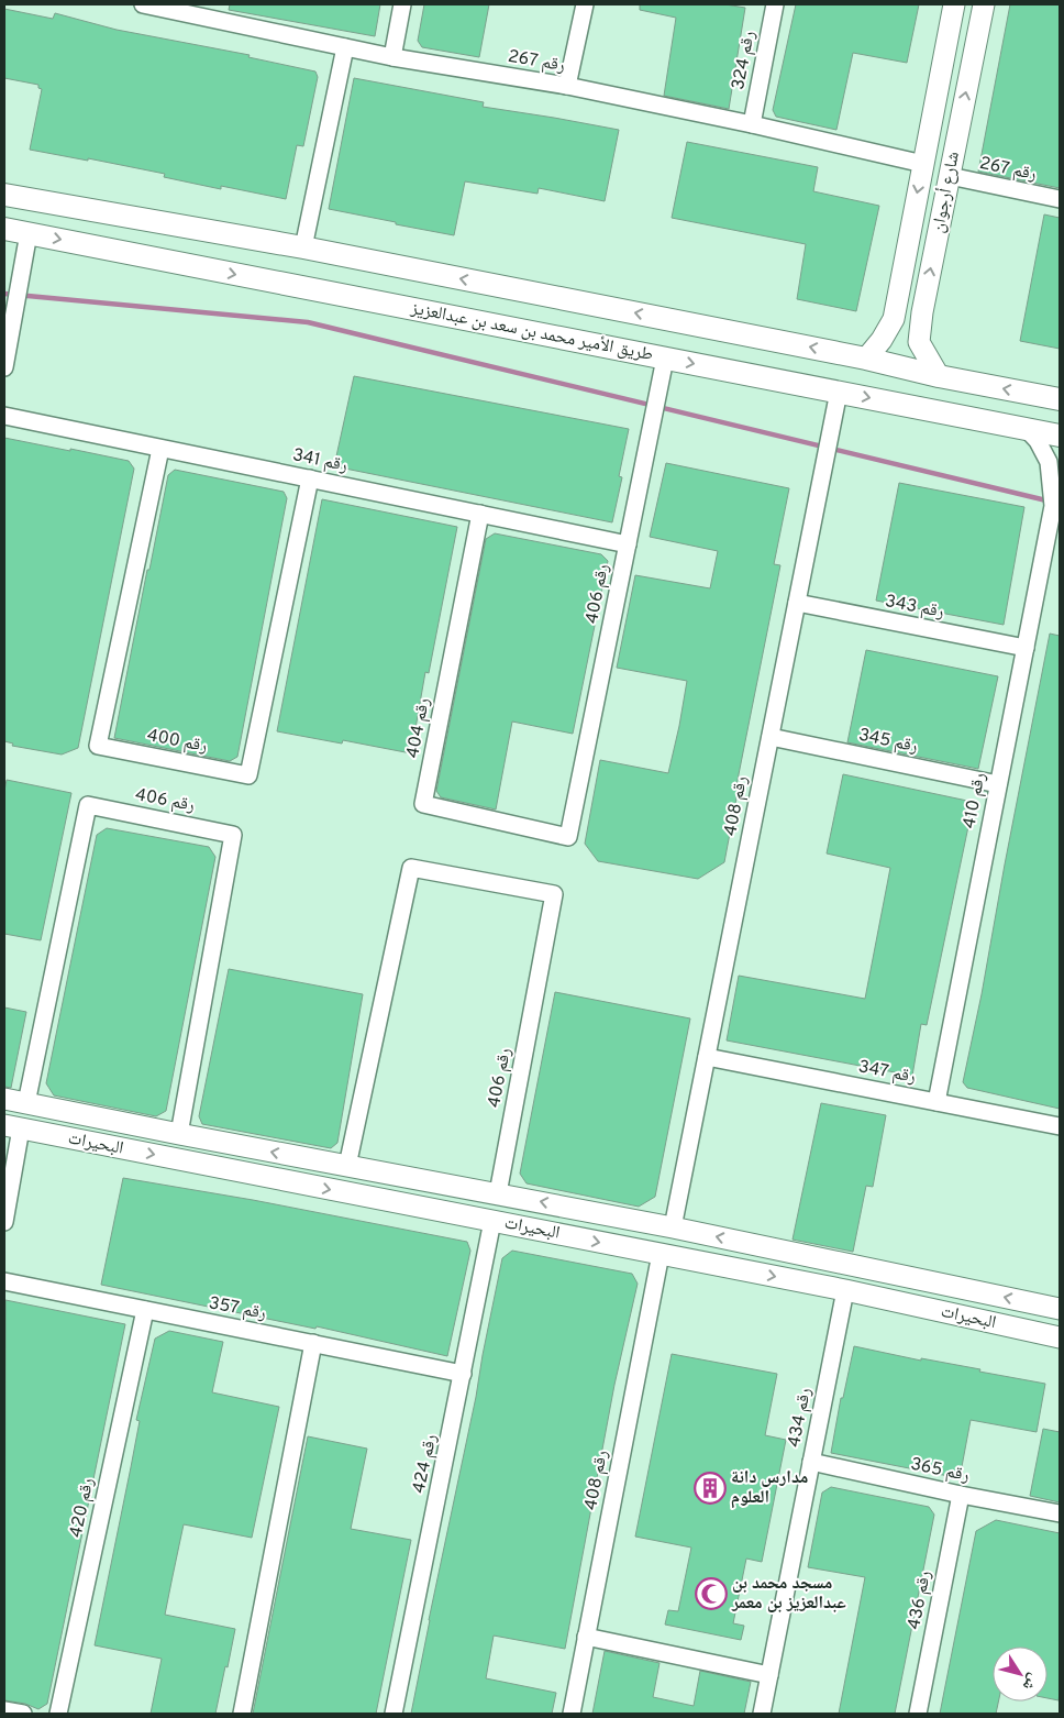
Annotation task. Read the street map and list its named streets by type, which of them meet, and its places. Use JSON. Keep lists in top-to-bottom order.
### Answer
{
  "streets": {
    "main road": ["طريق الأمير محمد بن سعد بن عبدالعزيز"],
    "street": [
      "رقم 324",
      "رقم 267",
      "شارع أرجوان",
      "رقم 341",
      "رقم 406",
      "رقم 343",
      "رقم 404",
      "رقم 400",
      "رقم 345",
      "رقم 410",
      "رقم 408",
      "رقم 347",
      "البحيرات",
      "رقم 357",
      "رقم 434",
      "رقم 424",
      "رقم 365",
      "رقم 420",
      "رقم 436"
    ]
  },
  "crossings": [
    ["رقم 324", "رقم 267"],
    ["رقم 267", "شارع أرجوان"],
    ["طريق الأمير محمد بن سعد بن عبدالعزيز", "رقم 406"],
    ["طريق الأمير محمد بن سعد بن عبدالعزيز", "رقم 410"],
    ["طريق الأمير محمد بن سعد بن عبدالعزيز", "رقم 408"],
    ["رقم 341", "رقم 406"],
    ["رقم 341", "رقم 404"],
    ["رقم 341", "رقم 400"],
    ["رقم 406", "رقم 404"],
    ["رقم 406", "البحيرات"],
    ["رقم 343", "رقم 410"],
    ["رقم 343", "رقم 408"],
    ["رقم 345", "رقم 410"],
    ["رقم 345", "رقم 408"],
    ["رقم 410", "رقم 347"],
    ["رقم 408", "رقم 347"],
    ["رقم 408", "البحيرات"],
    ["البحيرات", "رقم 434"],
    ["البحيرات", "رقم 424"],
    ["رقم 357", "رقم 424"],
    ["رقم 357", "رقم 420"],
    ["رقم 434", "رقم 365"],
    ["رقم 365", "رقم 436"]
  ],
  "places": {
    "building": ["مدارس دانة العلوم"],
    "mosque": ["مسجد محمد بن عبدالعزيز بن معمر"]
  },
  "north": "bottom right"
}
